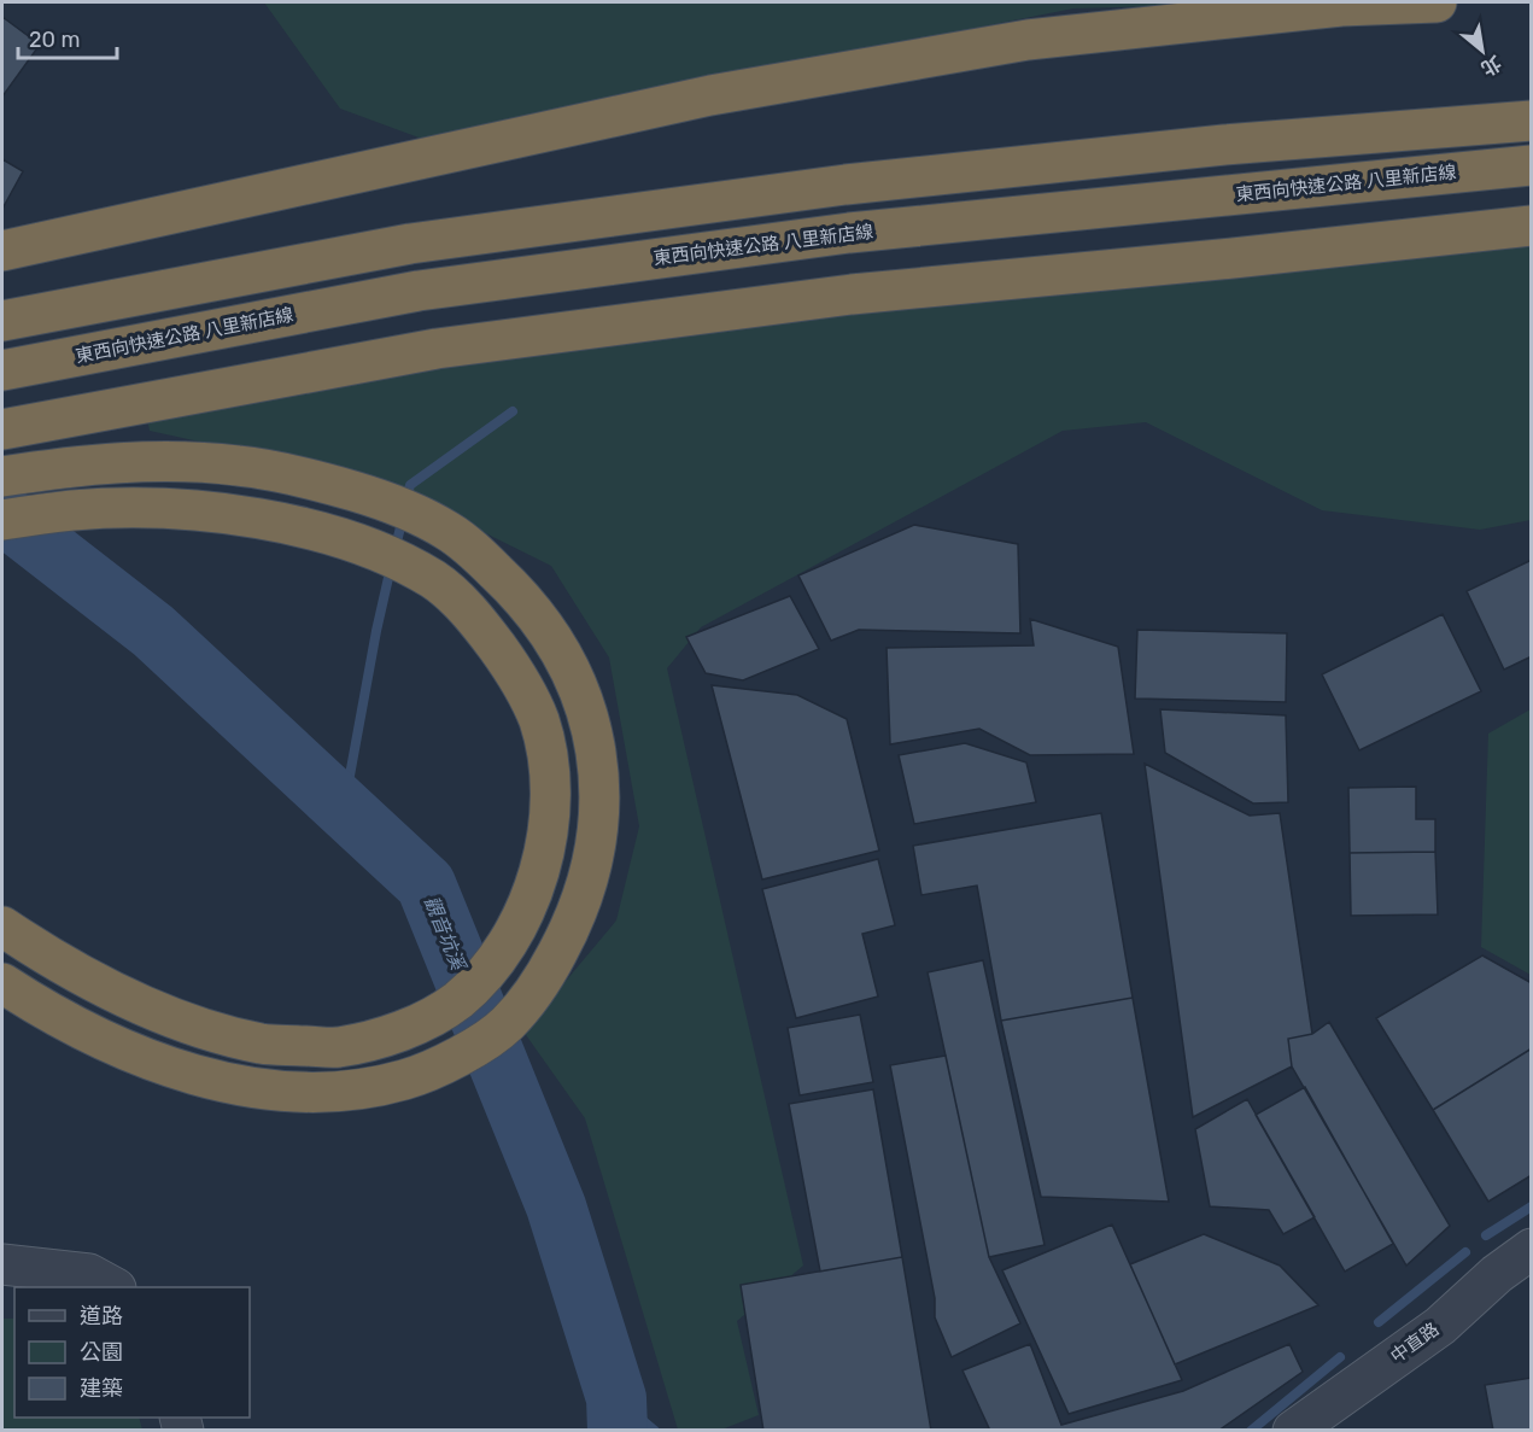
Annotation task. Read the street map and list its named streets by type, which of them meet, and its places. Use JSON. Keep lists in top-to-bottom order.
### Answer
{
  "streets": {
    "highway": ["東西向快速公路 八里新店線"],
    "street": ["中直路"]
  },
  "water": ["觀音坑溪"],
  "legend": ["道路", "公園", "建築"],
  "scale_bar": "20 m",
  "north": "bottom right"
}
